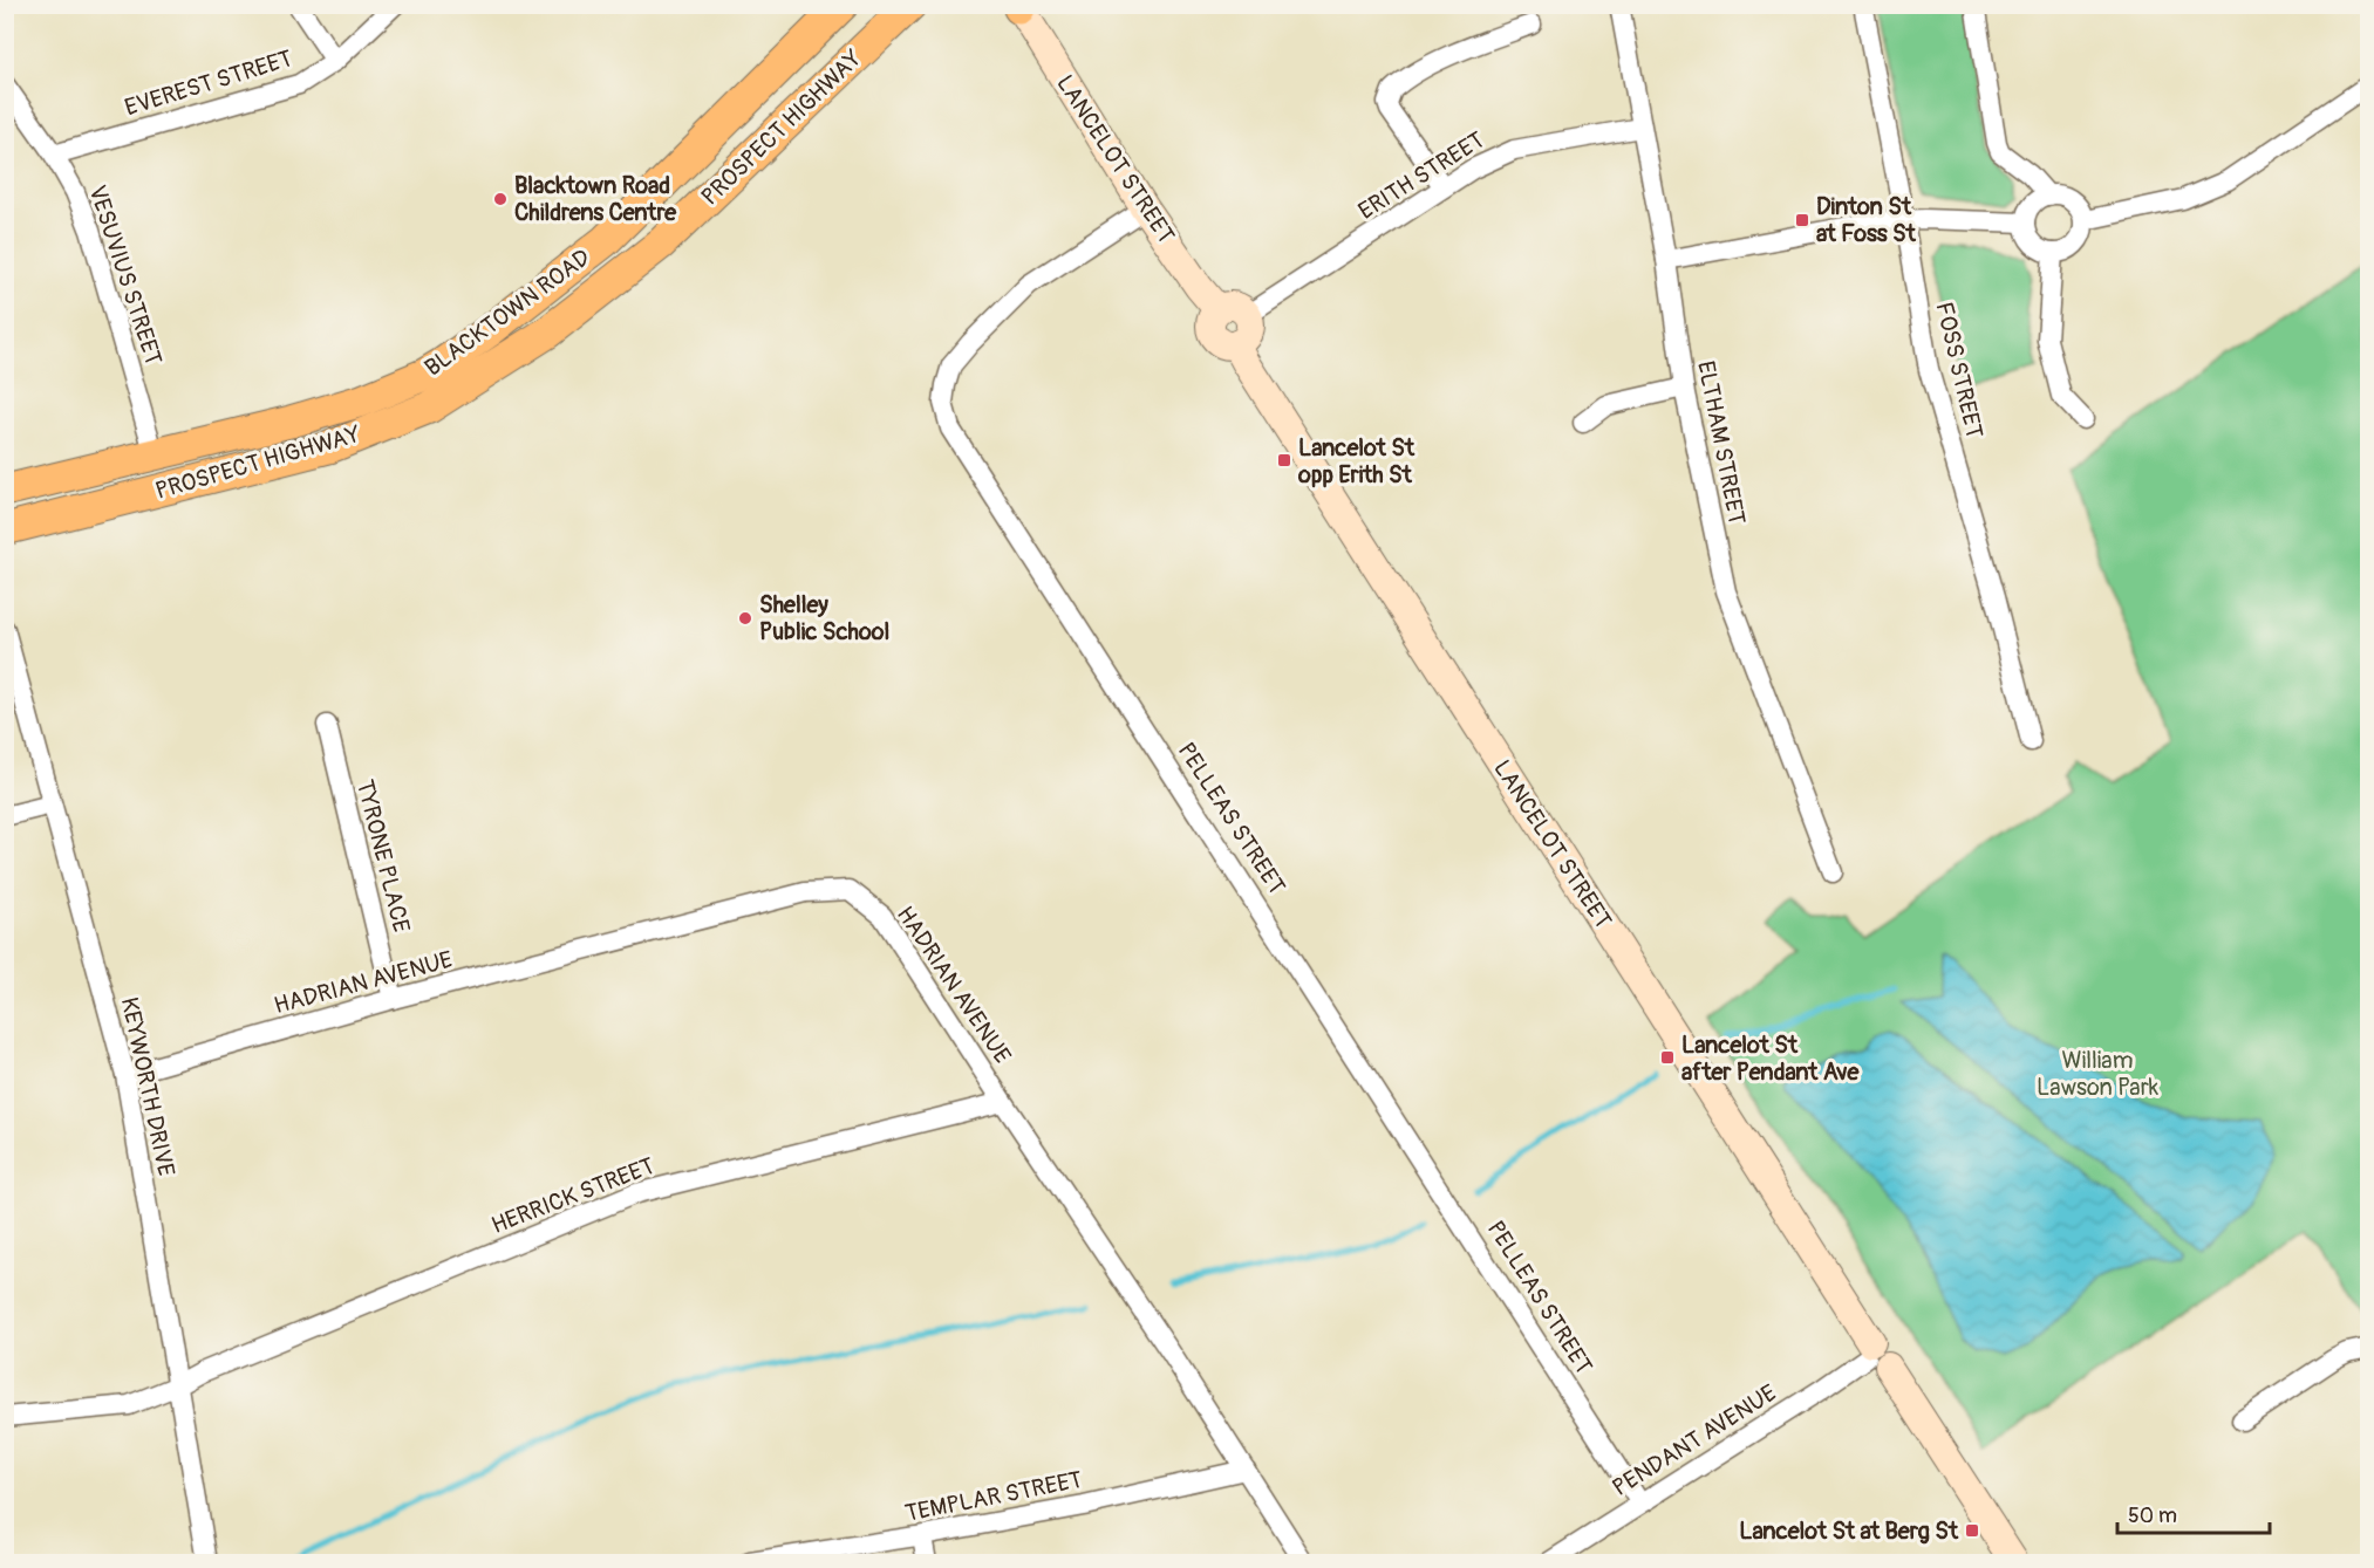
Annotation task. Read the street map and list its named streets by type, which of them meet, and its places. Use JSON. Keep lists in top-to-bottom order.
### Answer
{
  "streets": {
    "main road": ["PROSPECT HIGHWAY", "BLACKTOWN ROAD"],
    "street": [
      "EVEREST STREET",
      "LANCELOT STREET",
      "ERITH STREET",
      "VESUVIUS STREET",
      "FOSS STREET",
      "ELTHAM STREET",
      "PELLEAS STREET",
      "TYRONE PLACE",
      "HADRIAN AVENUE",
      "KEYWORTH DRIVE",
      "HERRICK STREET",
      "PENDANT AVENUE",
      "TEMPLAR STREET"
    ]
  },
  "crossings": [
    ["EVEREST STREET", "VESUVIUS STREET"],
    ["LANCELOT STREET", "ERITH STREET"],
    ["LANCELOT STREET", "PELLEAS STREET"],
    ["LANCELOT STREET", "PENDANT AVENUE"],
    ["ERITH STREET", "ELTHAM STREET"],
    ["VESUVIUS STREET", "BLACKTOWN ROAD"],
    ["PELLEAS STREET", "PENDANT AVENUE"],
    ["TYRONE PLACE", "HADRIAN AVENUE"],
    ["HADRIAN AVENUE", "KEYWORTH DRIVE"],
    ["HADRIAN AVENUE", "HERRICK STREET"],
    ["HADRIAN AVENUE", "TEMPLAR STREET"],
    ["KEYWORTH DRIVE", "HERRICK STREET"]
  ],
  "parks": ["William Lawson Park"],
  "places": {
    "other": ["Blacktown Road Childrens Centre", "Shelley Public School"],
    "transit": [
      "Dinton St at Foss St",
      "Lancelot St opp Erith St",
      "Lancelot St after Pendant Ave",
      "Lancelot St at Berg St"
    ]
  },
  "scale_bar": "50 m"
}
